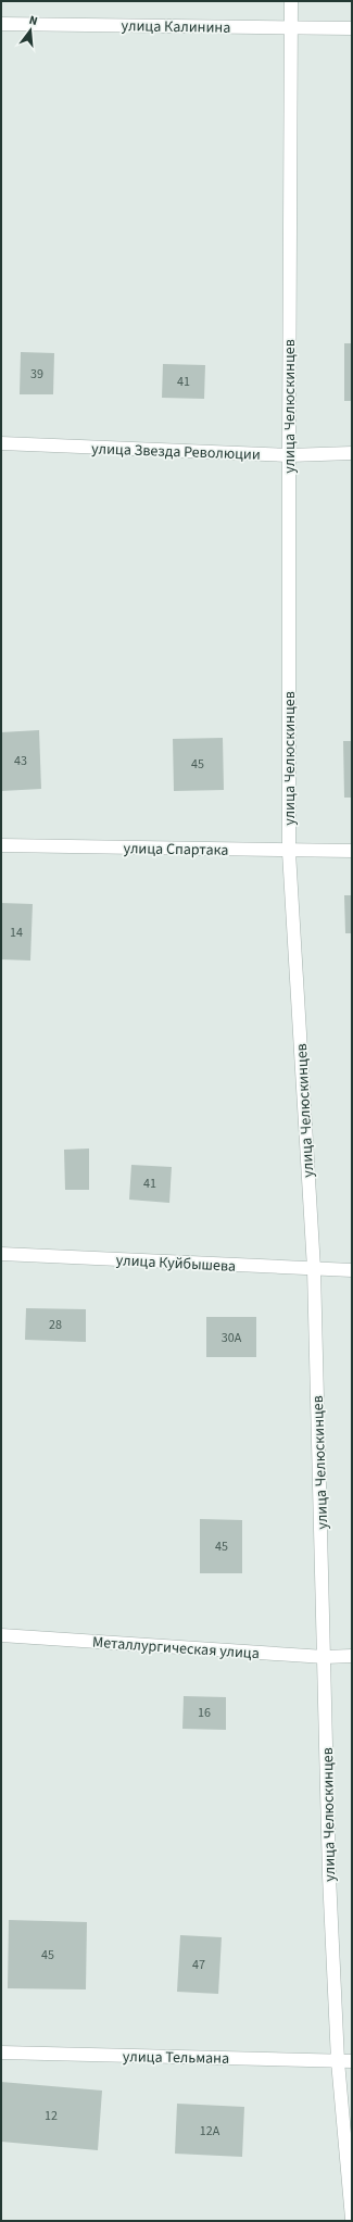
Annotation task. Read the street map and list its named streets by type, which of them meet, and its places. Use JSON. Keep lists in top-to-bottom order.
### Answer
{
  "streets": {
    "street": [
      "улица Калинина",
      "улица Челюскинцев",
      "улица Звезда Революции",
      "улица Спартака",
      "улица Куйбышева",
      "Металлургическая улица",
      "улица Тельмана"
    ]
  },
  "crossings": [
    ["улица Калинина", "улица Челюскинцев"],
    ["улица Челюскинцев", "улица Звезда Революции"],
    ["улица Челюскинцев", "улица Спартака"],
    ["улица Челюскинцев", "улица Куйбышева"],
    ["улица Челюскинцев", "Металлургическая улица"],
    ["улица Челюскинцев", "улица Тельмана"]
  ],
  "house_numbers": [
    "39",
    "41",
    "43",
    "45",
    "14",
    "41",
    "28",
    "30А",
    "45",
    "16",
    "45",
    "47",
    "12",
    "12А"
  ],
  "north": "top"
}
